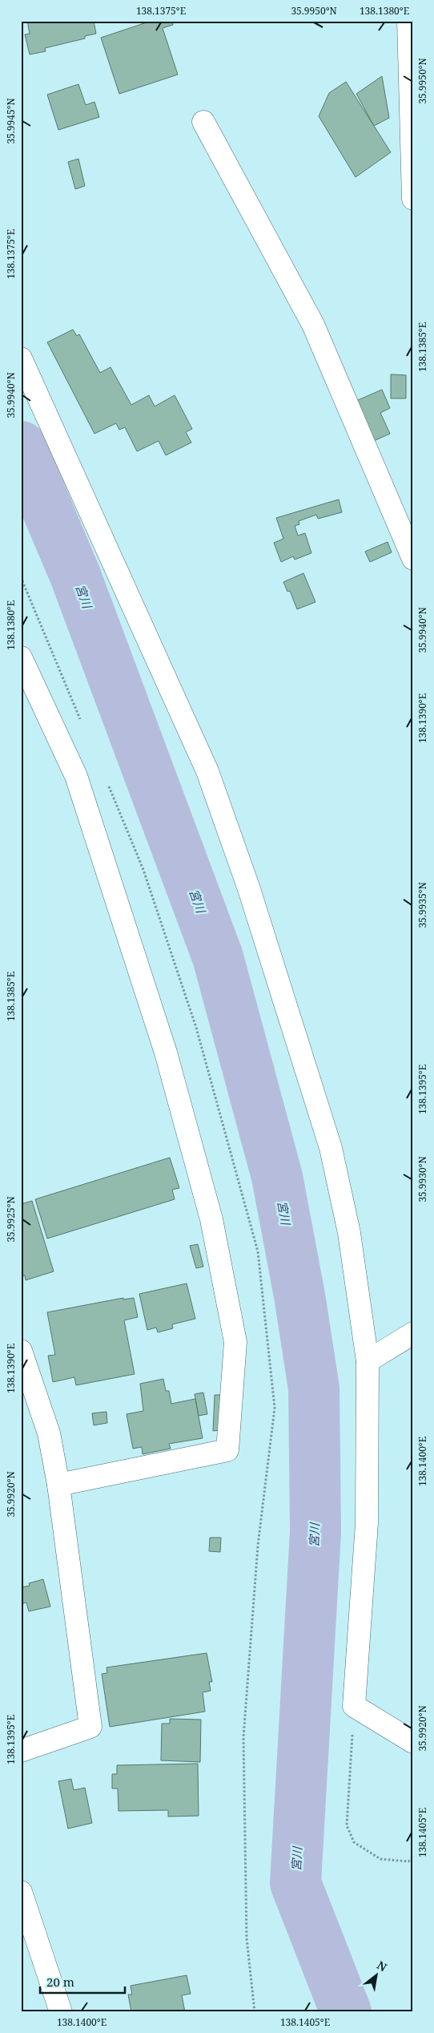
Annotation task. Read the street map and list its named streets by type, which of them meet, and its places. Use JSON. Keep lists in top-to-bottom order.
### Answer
{
  "water": ["宮川"],
  "scale_bar": "20 m",
  "north": "top right",
  "coordinates": [
    "138.1375°E",
    "35.9950°N",
    "138.1380°E",
    "35.9945°N",
    "138.1385°E",
    "35.9940°N",
    "138.1390°E",
    "35.9935°N",
    "138.1395°E",
    "35.9930°N",
    "35.9925°N",
    "138.1400°E",
    "35.9920°N",
    "138.1405°E"
  ]
}
